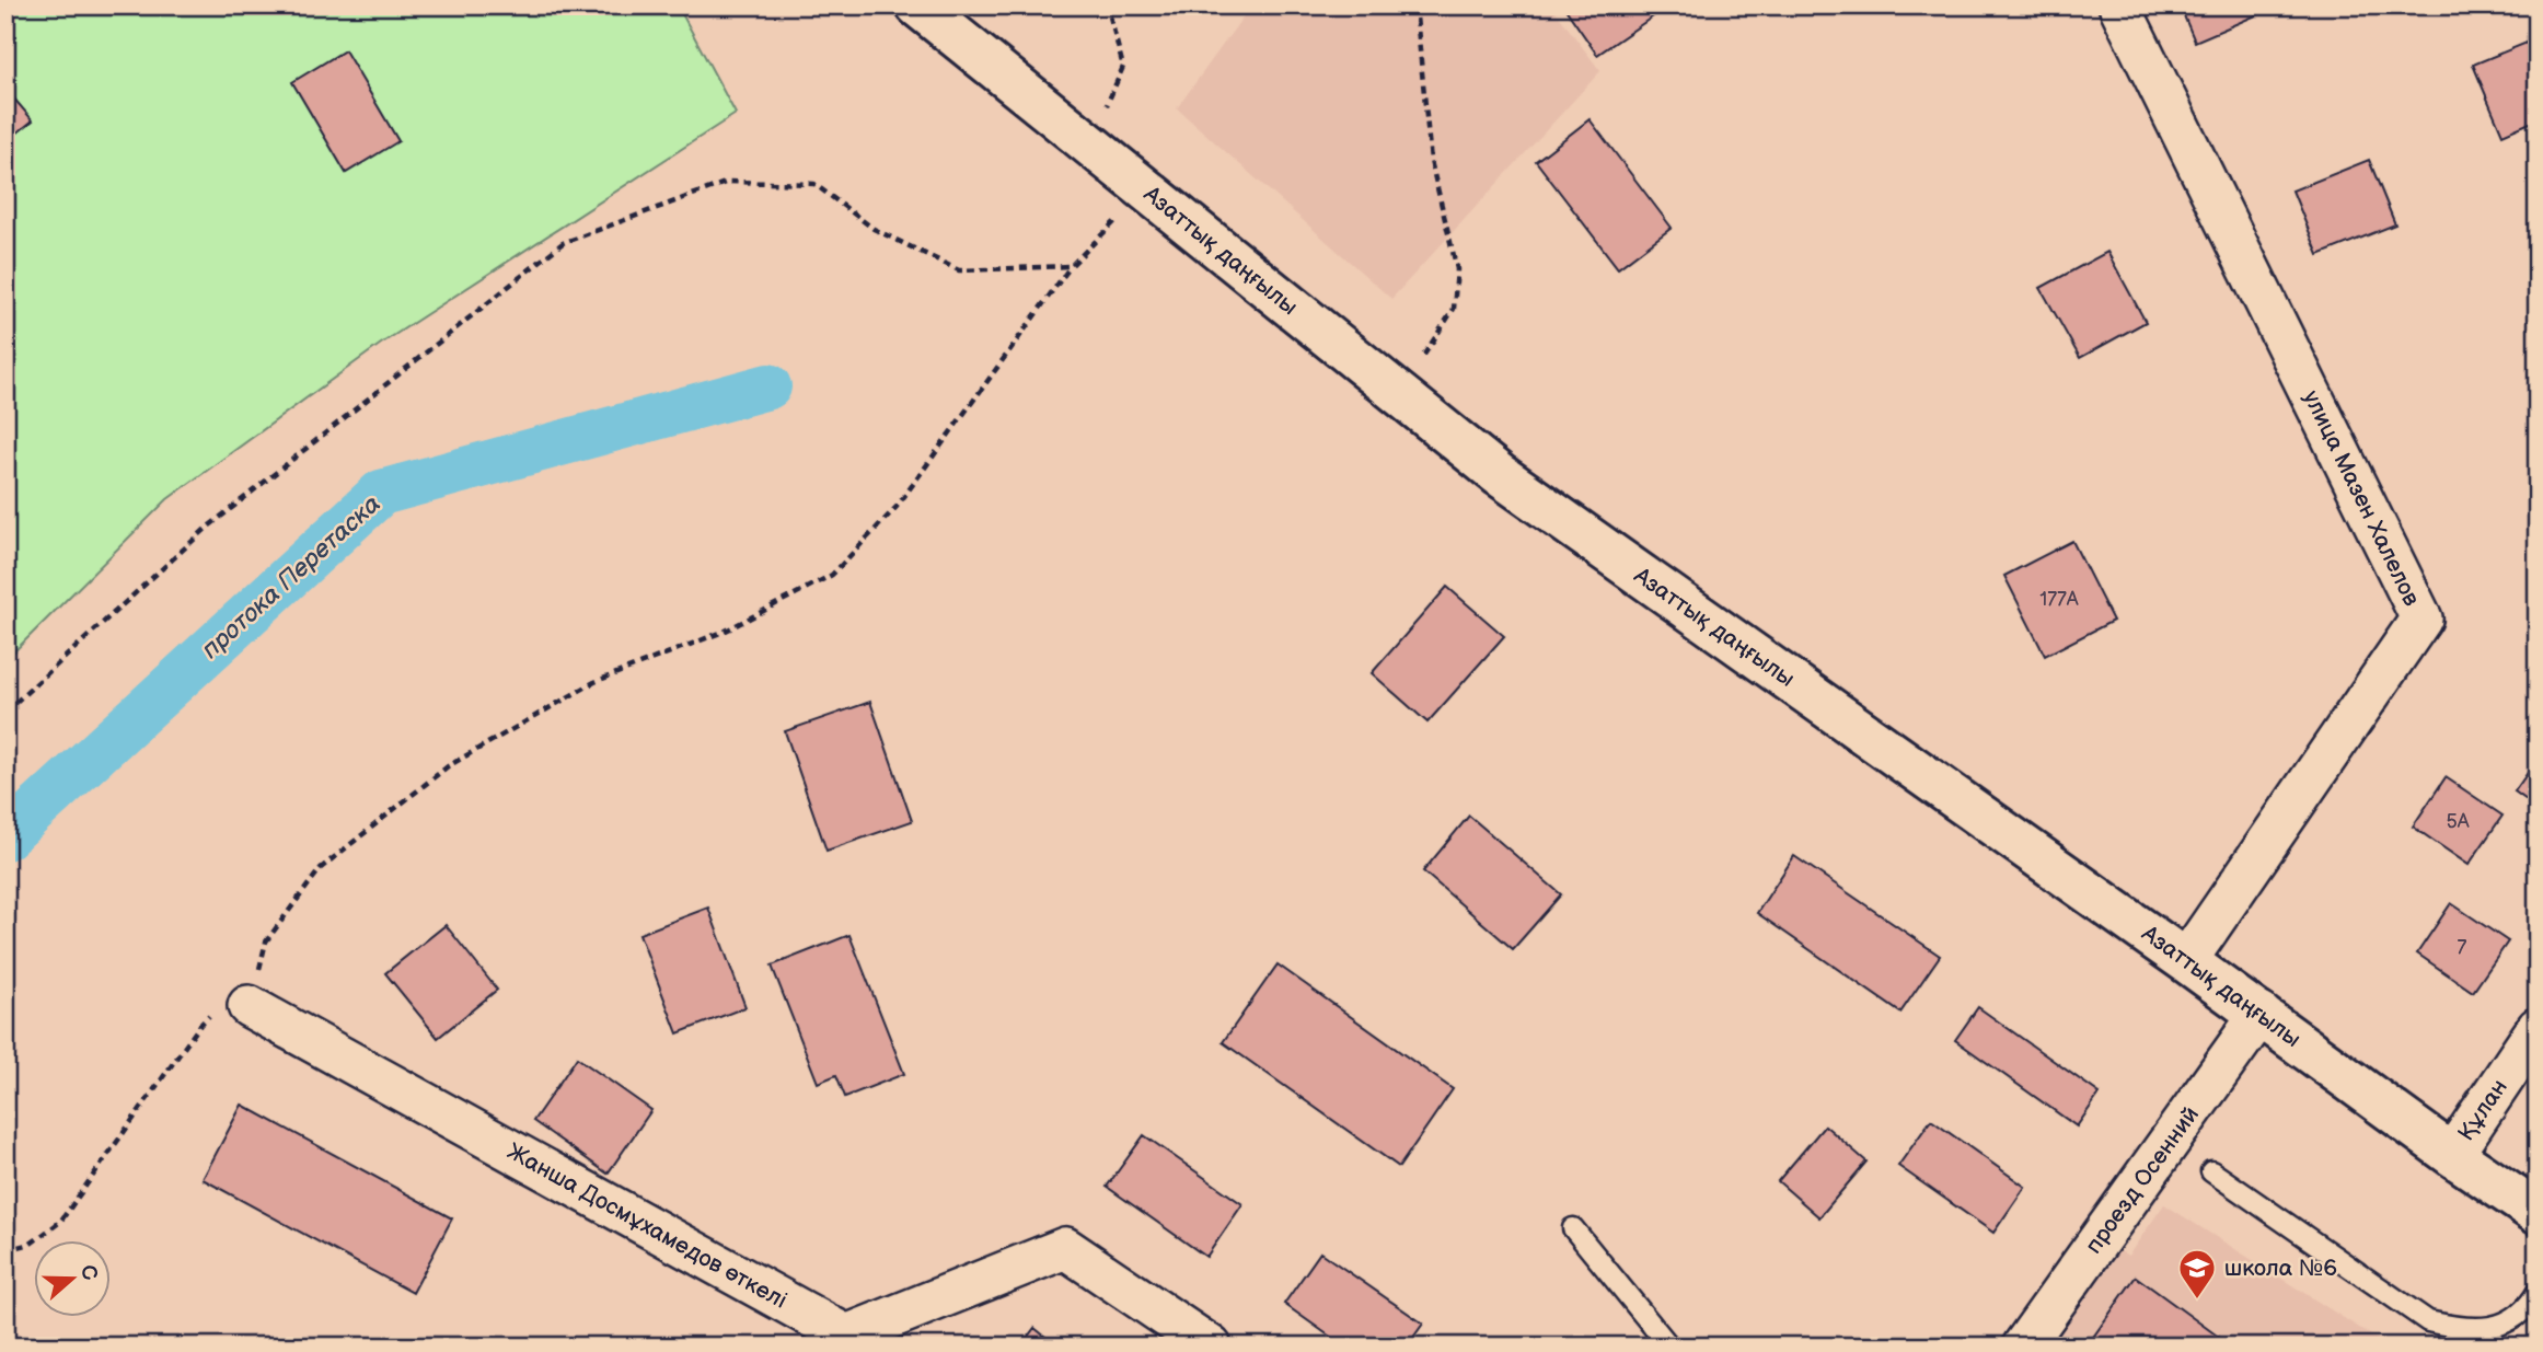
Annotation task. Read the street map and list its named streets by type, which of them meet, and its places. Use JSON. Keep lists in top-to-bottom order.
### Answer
{
  "streets": {
    "main road": ["Азаттық даңғылы"],
    "street": [
      "улица Мазен Халелов",
      "Құлан",
      "проезд Осенний",
      "Жанша Досмұхамедов өткелі"
    ]
  },
  "crossings": [
    ["Азаттық даңғылы", "улица Мазен Халелов"],
    ["Азаттық даңғылы", "Құлан"],
    ["Азаттық даңғылы", "проезд Осенний"]
  ],
  "water": ["протока Перетаска"],
  "places": {
    "school or university": ["школа №6"]
  },
  "house_numbers": ["177А", "5А", "7"],
  "north": "right"
}
